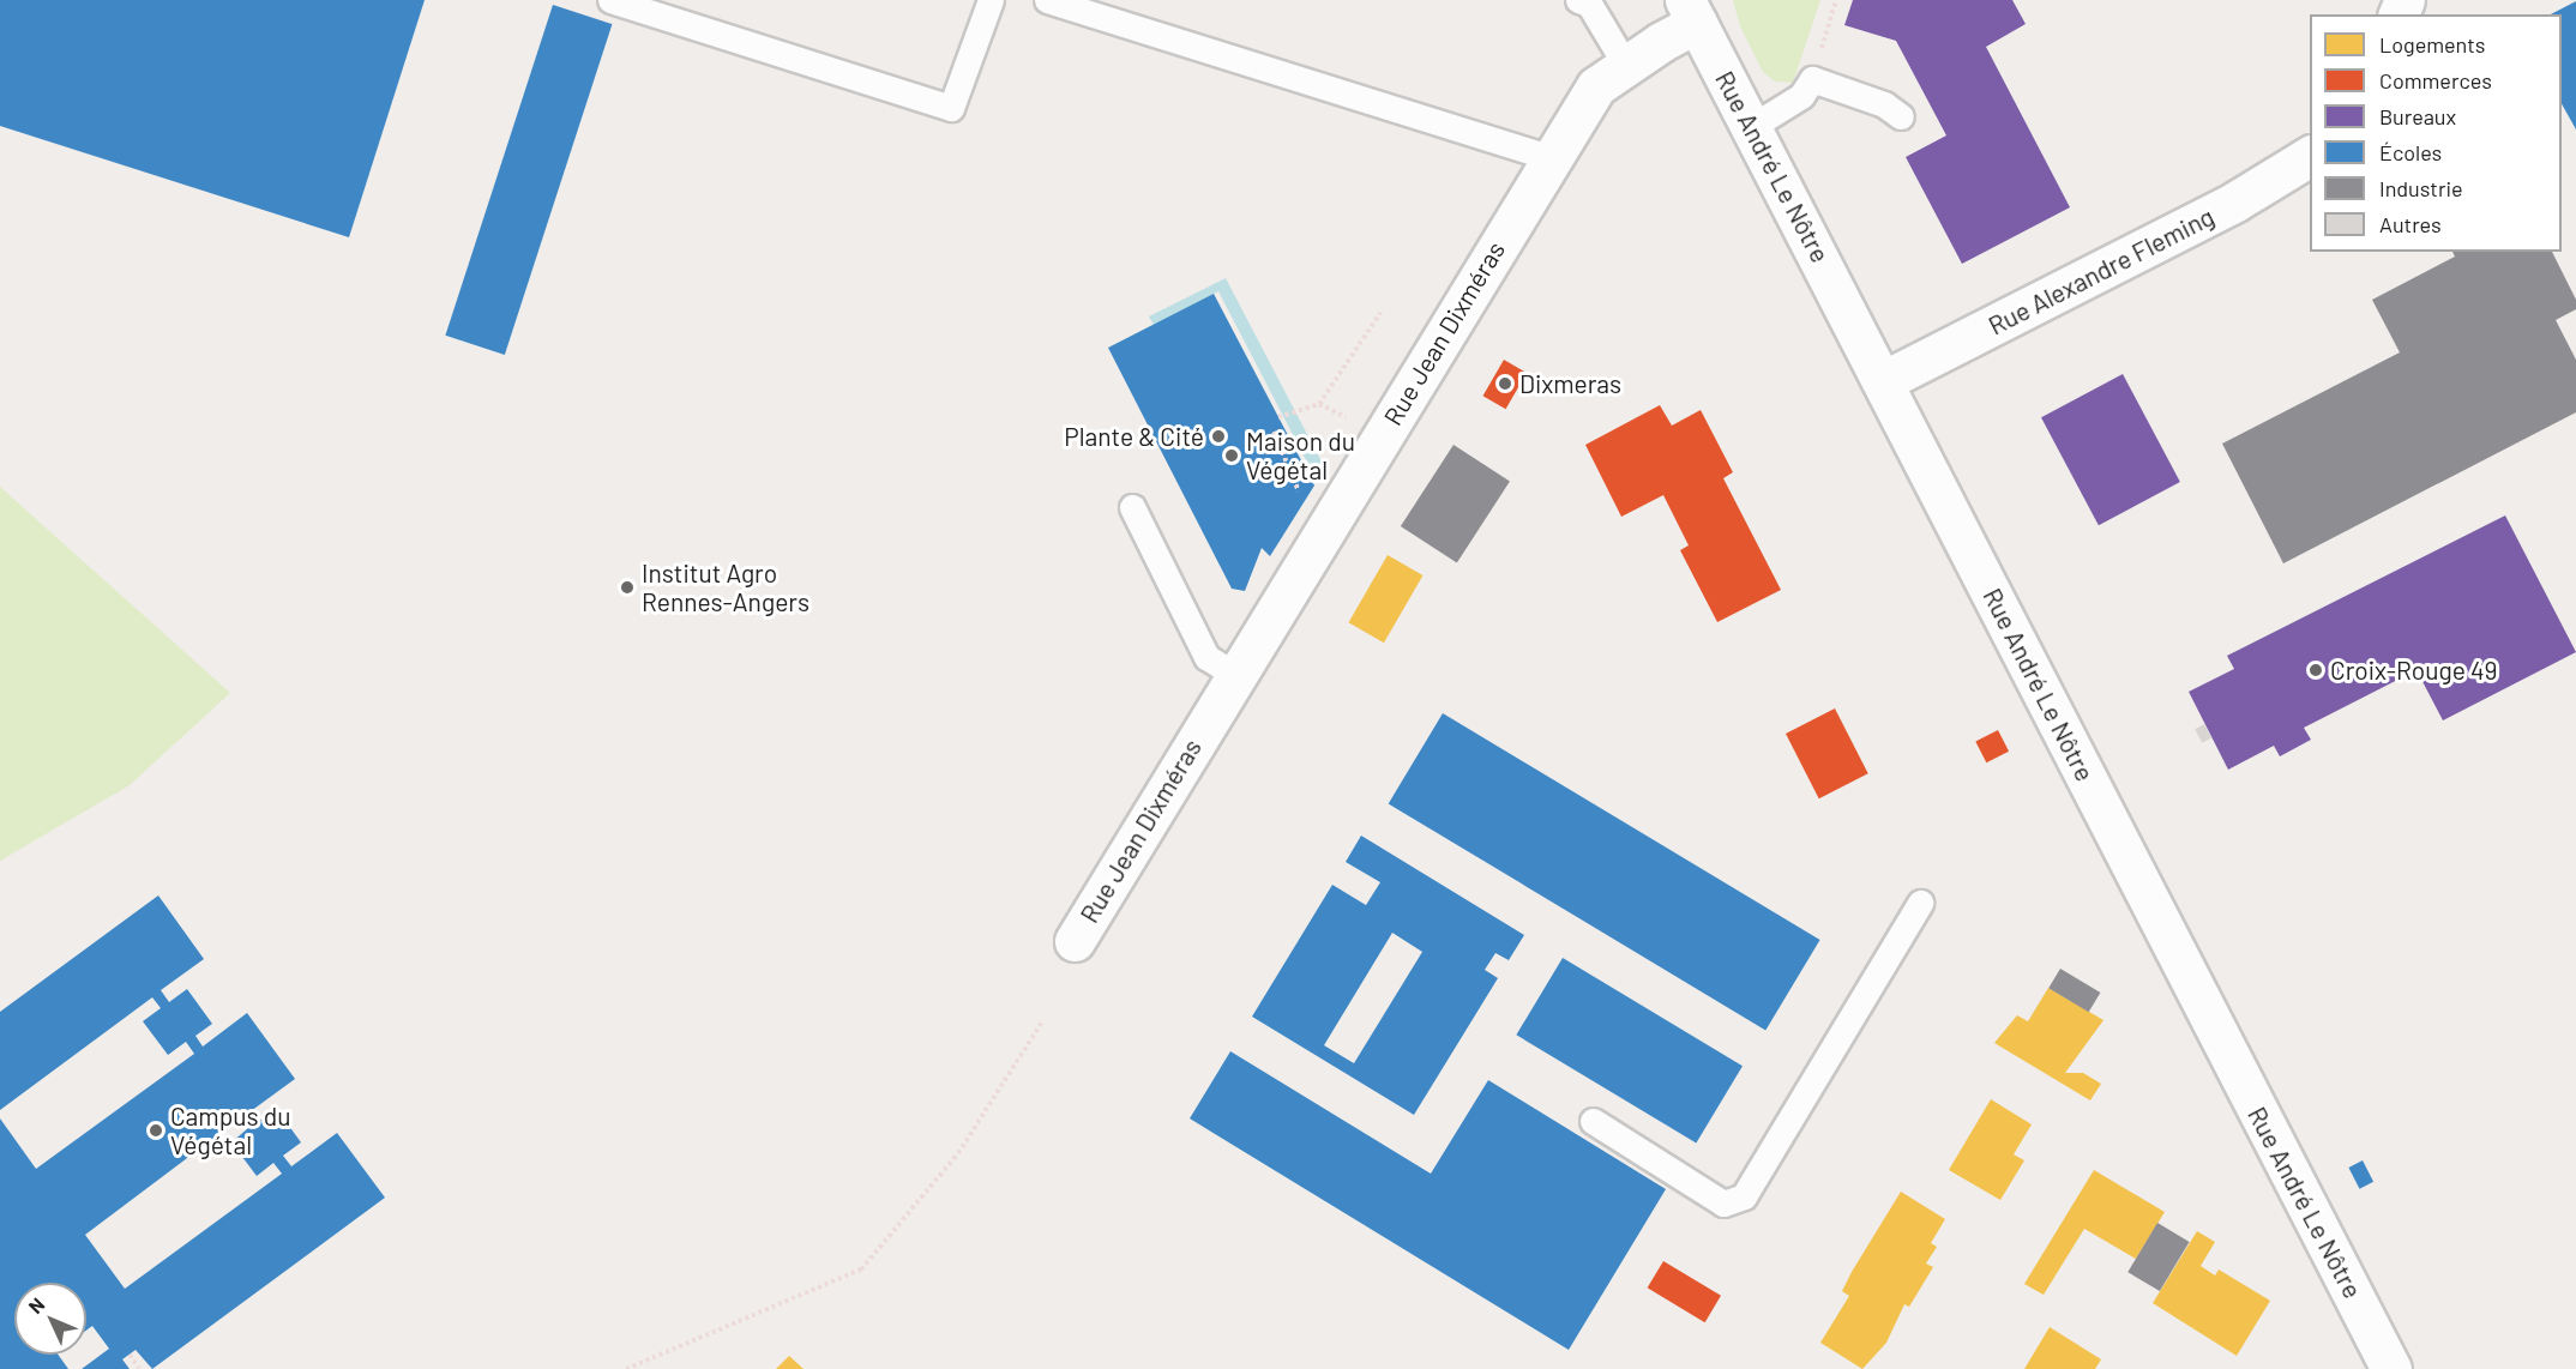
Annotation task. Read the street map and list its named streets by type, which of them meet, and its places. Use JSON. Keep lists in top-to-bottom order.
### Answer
{
  "streets": {
    "street": ["Rue André Le Nôtre", "Rue Alexandre Fleming", "Rue Jean Dixméras"]
  },
  "crossings": [
    ["Rue André Le Nôtre", "Rue Alexandre Fleming"],
    ["Rue André Le Nôtre", "Rue Jean Dixméras"]
  ],
  "places": [
    "Dixmeras",
    "Plante & Cité",
    "Maison du Végétal",
    "Institut Agro Rennes-Angers",
    "Croix-Rouge 49",
    "Campus du Végétal"
  ],
  "legend": [
    "Logements",
    "Commerces",
    "Bureaux",
    "Écoles",
    "Industrie",
    "Autres"
  ],
  "north": "top left"
}
